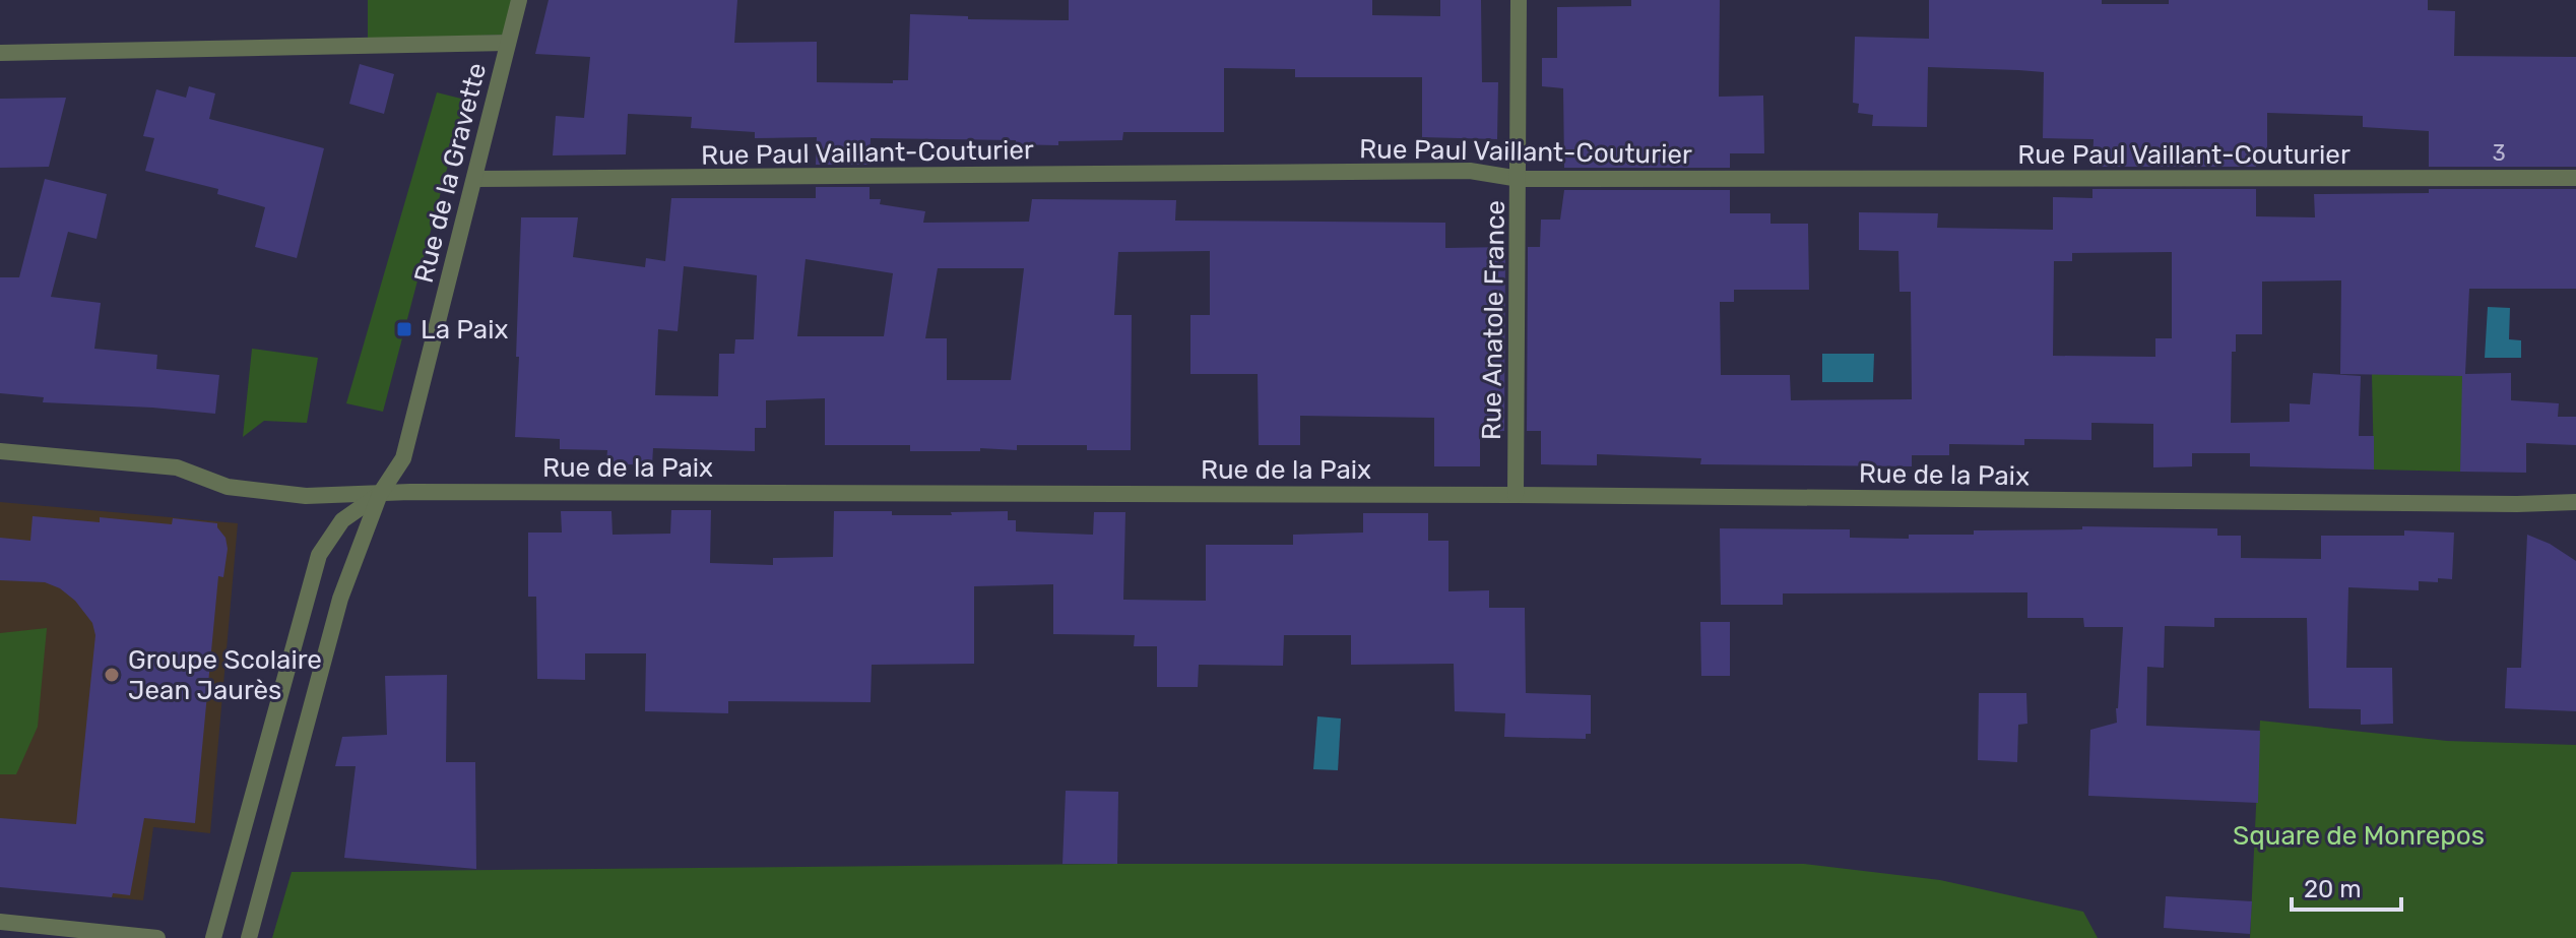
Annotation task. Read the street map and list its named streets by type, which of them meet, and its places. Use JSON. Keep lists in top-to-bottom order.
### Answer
{
  "streets": {
    "street": [
      "Rue Paul Vaillant-Couturier",
      "Rue de la Gravette",
      "Rue Anatole France",
      "Rue de la Paix"
    ]
  },
  "crossings": [
    ["Rue Paul Vaillant-Couturier", "Rue de la Gravette"],
    ["Rue Paul Vaillant-Couturier", "Rue Anatole France"],
    ["Rue de la Gravette", "Rue de la Paix"],
    ["Rue Anatole France", "Rue de la Paix"]
  ],
  "parks": ["Square de Monrepos"],
  "places": {
    "transit": ["La Paix"],
    "other": ["Groupe Scolaire Jean Jaurès"]
  },
  "house_numbers": ["3"],
  "scale_bar": "20 m"
}
